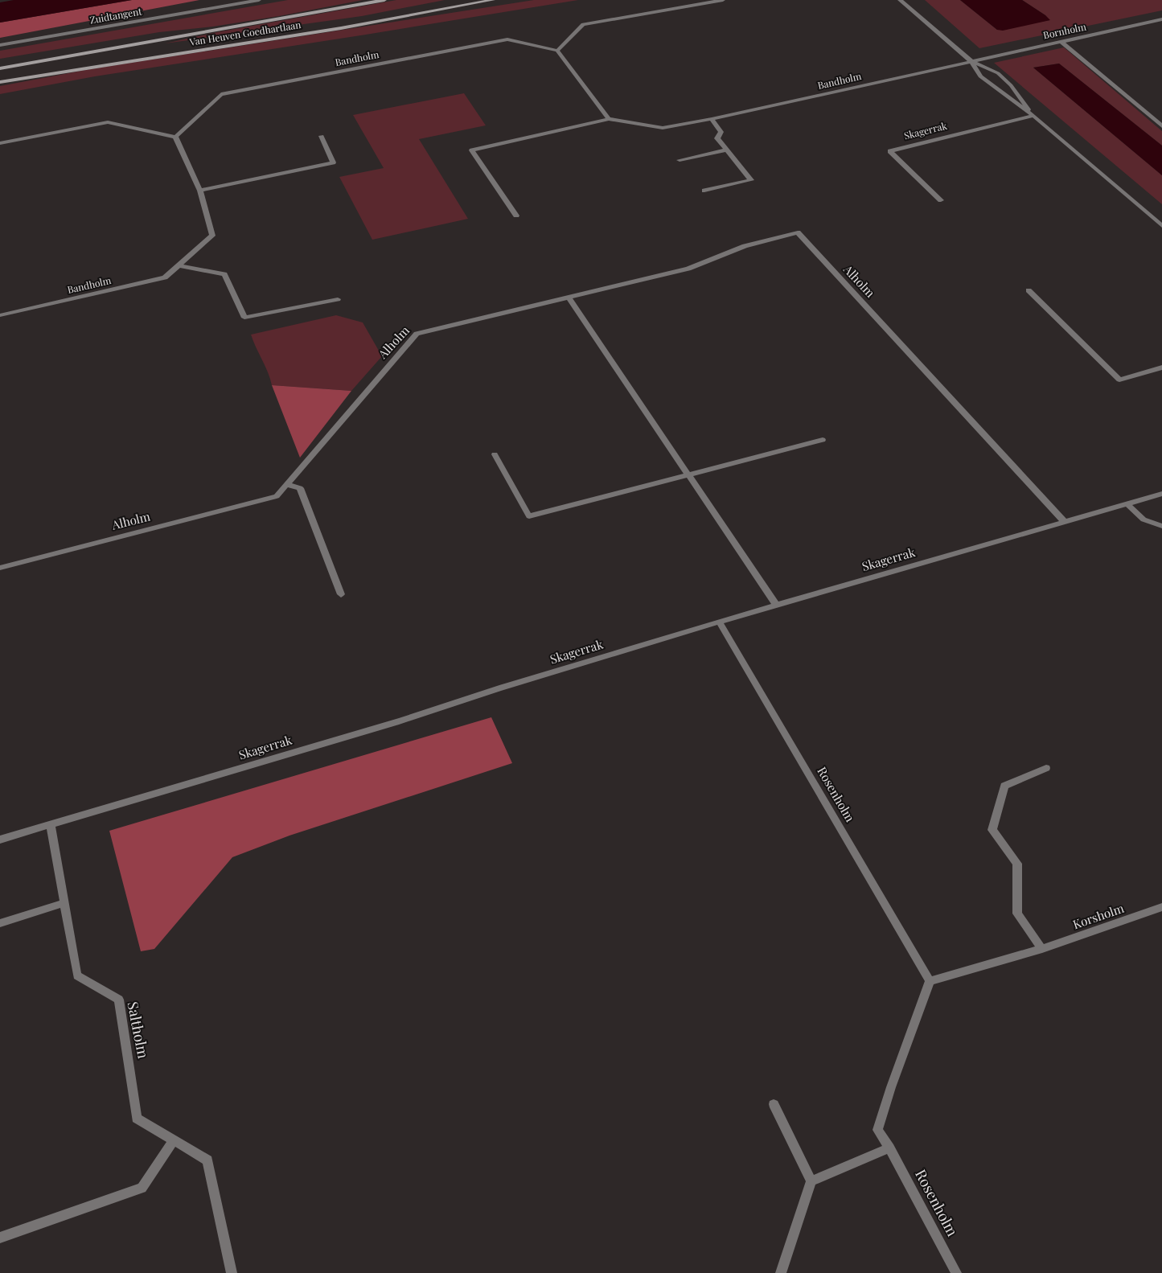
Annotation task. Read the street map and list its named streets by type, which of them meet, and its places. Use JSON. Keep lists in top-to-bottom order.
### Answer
{
  "streets": {
    "main road": ["Van Heuven Goedhartlaan"],
    "street": [
      "Zuidtangent",
      "Bornholm",
      "Bandholm",
      "Skagerrak",
      "Alholm",
      "Rosenholm",
      "Korsholm",
      "Saltholm"
    ]
  },
  "crossings": [
    ["Bornholm", "Bandholm"],
    ["Skagerrak", "Alholm"],
    ["Skagerrak", "Rosenholm"],
    ["Skagerrak", "Saltholm"]
  ]
}
